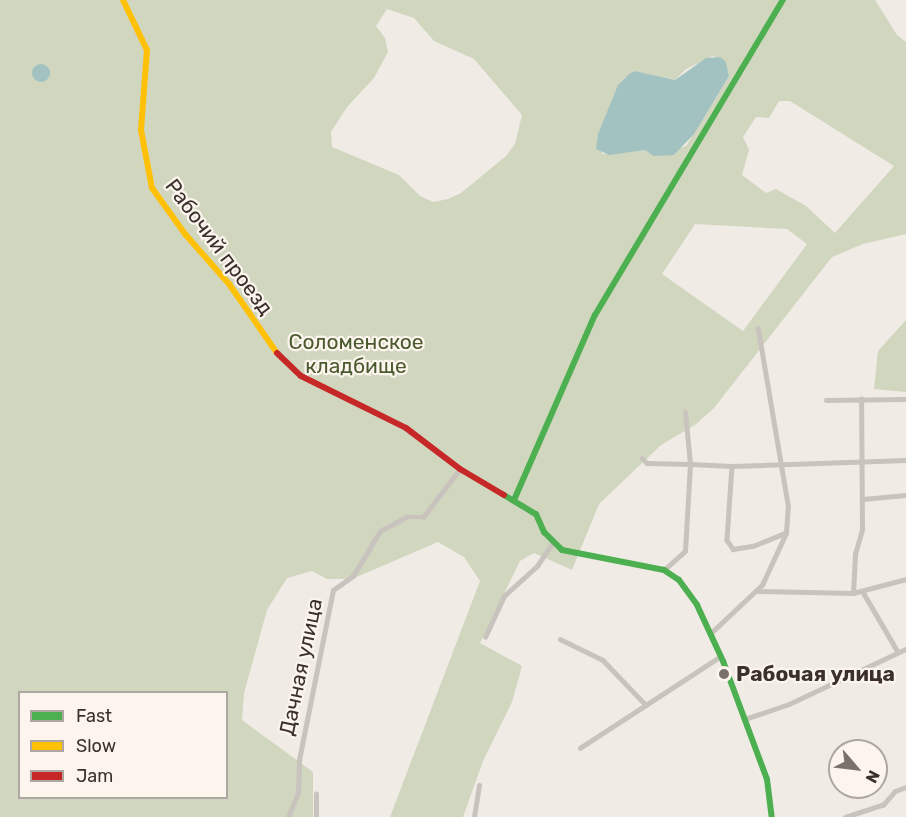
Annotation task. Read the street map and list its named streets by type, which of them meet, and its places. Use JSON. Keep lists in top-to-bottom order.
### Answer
{
  "streets": {
    "street": ["Рабочий проезд", "Дачная улица"]
  },
  "crossings": [
    ["Рабочий проезд", "Дачная улица"]
  ],
  "parks": ["Соломенское кладбище"],
  "places": ["Рабочая улица"],
  "legend": ["Fast", "Slow", "Jam"],
  "north": "bottom right"
}
